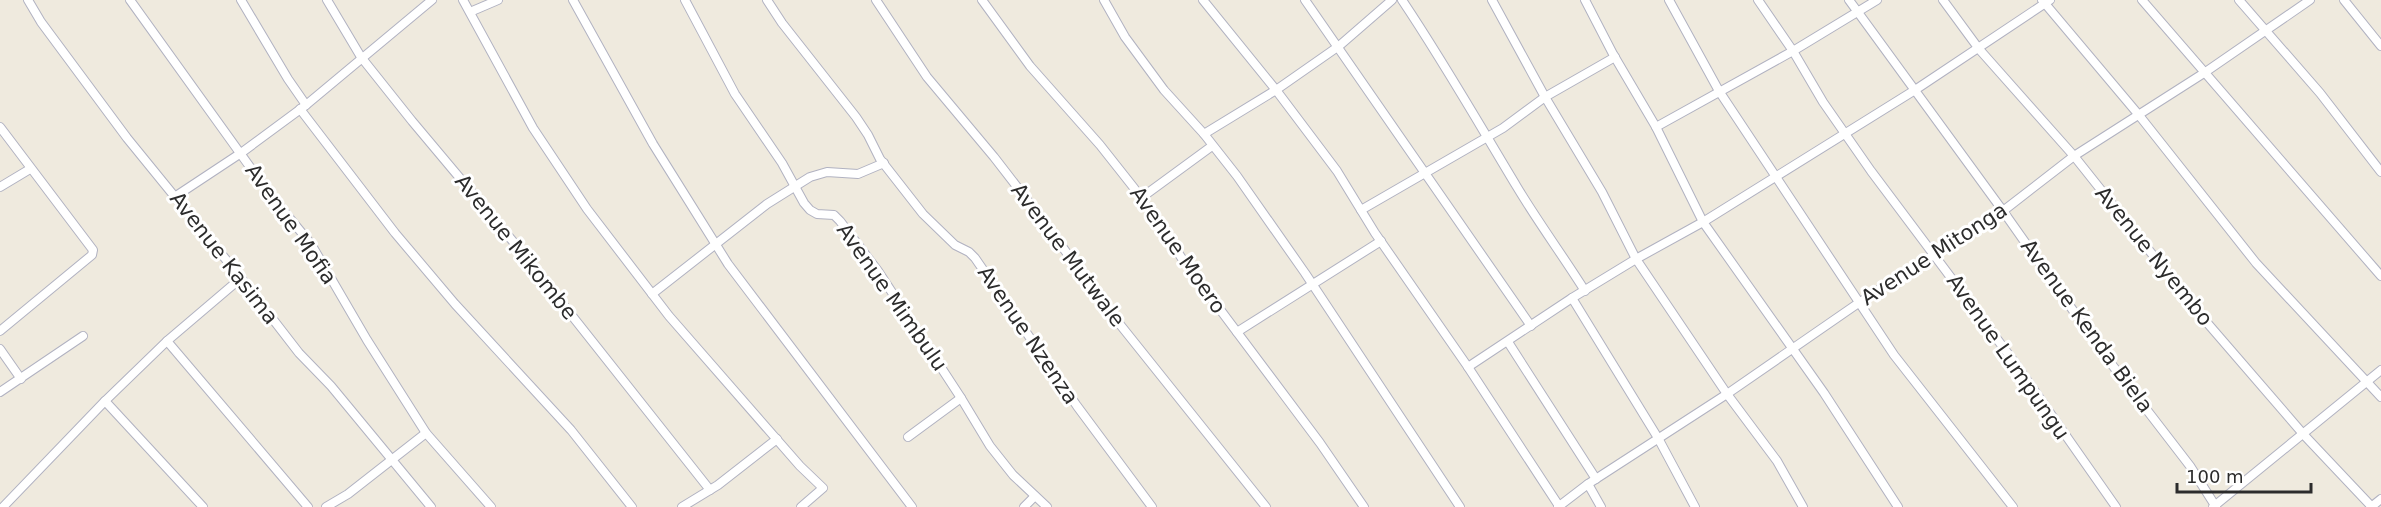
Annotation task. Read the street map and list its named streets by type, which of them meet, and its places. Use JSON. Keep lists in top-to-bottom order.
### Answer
{
  "streets": {
    "street": [
      "Avenue Mofia",
      "Avenue Mikombe",
      "Avenue Moero",
      "Avenue Mitonga",
      "Avenue Mutwale",
      "Avenue Nyembo",
      "Avenue Kasima",
      "Avenue Mimbulu",
      "Avenue Kenda Biela",
      "Avenue Nzenza",
      "Avenue Lumpungu"
    ]
  },
  "crossings": [
    ["Avenue Mitonga", "Avenue Nyembo"],
    ["Avenue Mitonga", "Avenue Kenda Biela"],
    ["Avenue Mitonga", "Avenue Lumpungu"]
  ],
  "scale_bar": "100 m"
}
